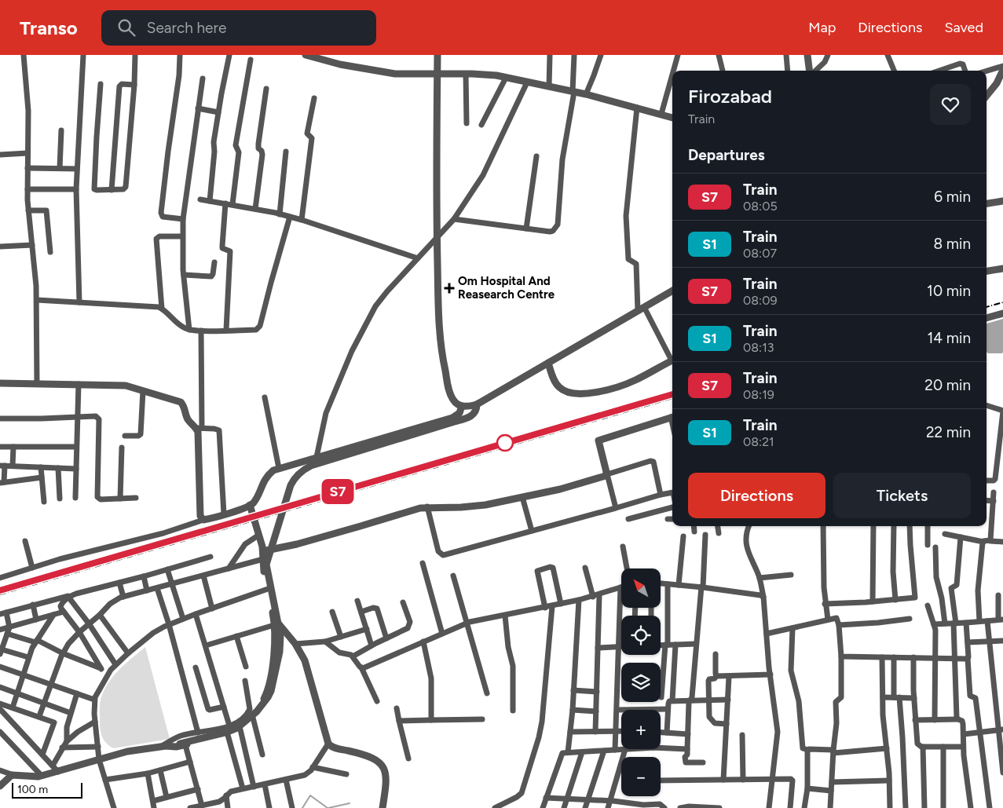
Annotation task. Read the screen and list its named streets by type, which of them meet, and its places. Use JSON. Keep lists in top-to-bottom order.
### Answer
{
  "places": {
    "health": ["Om Hospital And Reasearch Centre"]
  },
  "scale_bar": "100 m",
  "north": "top left",
  "page": {
    "header": "Transo",
    "search": "Search here",
    "nav": ["Map", "Directions", "Saved"],
    "on_map": "S7",
    "heading": [
      ["Firozabad", "Train"],
      "Departures"
    ],
    "list": [
      {
        "mark": "S7",
        "name": "Train",
        "note": "08:05",
        "value": "6 min"
      },
      {
        "mark": "S1",
        "name": "Train",
        "note": "08:07",
        "value": "8 min"
      },
      {
        "mark": "S7",
        "name": "Train",
        "note": "08:09",
        "value": "10 min"
      },
      {
        "mark": "S1",
        "name": "Train",
        "note": "08:13",
        "value": "14 min"
      },
      {
        "mark": "S7",
        "name": "Train",
        "note": "08:19",
        "value": "20 min"
      },
      {
        "mark": "S1",
        "name": "Train",
        "note": "08:21",
        "value": "22 min"
      }
    ],
    "buttons": ["Directions", "Tickets"],
    "map_buttons": ["+", "−"],
    "scale": "100 m"
  }
}
